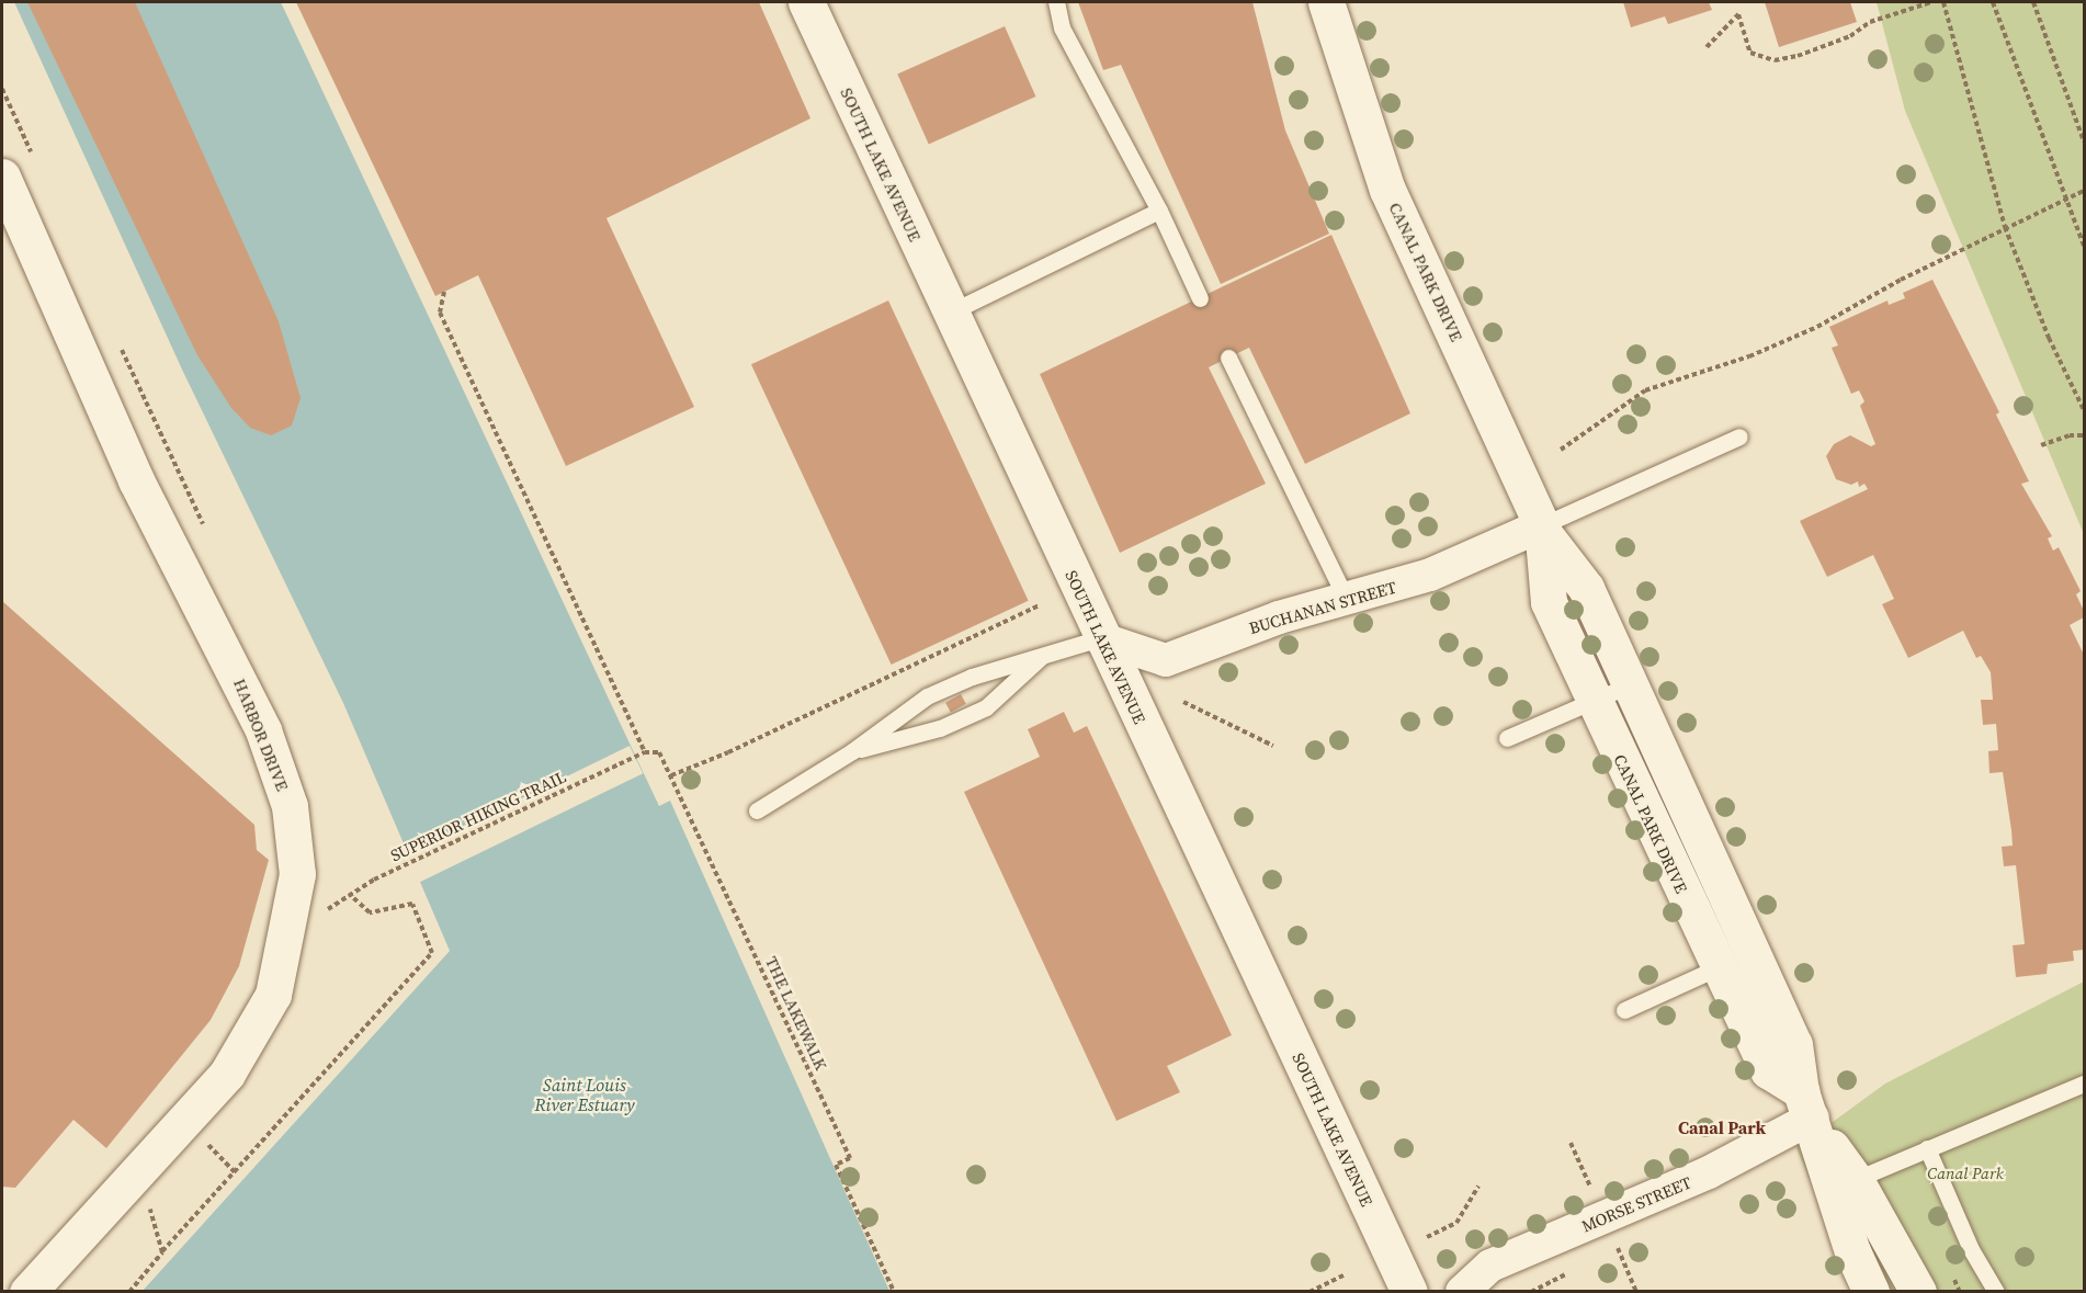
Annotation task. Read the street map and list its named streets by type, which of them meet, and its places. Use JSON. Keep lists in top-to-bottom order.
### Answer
{
  "streets": {
    "street": [
      "SOUTH LAKE AVENUE",
      "CANAL PARK DRIVE",
      "BUCHANAN STREET",
      "HARBOR DRIVE",
      "MORSE STREET"
    ],
    "path": ["SUPERIOR HIKING TRAIL", "THE LAKEWALK"]
  },
  "crossings": [
    ["SOUTH LAKE AVENUE", "BUCHANAN STREET"],
    ["CANAL PARK DRIVE", "BUCHANAN STREET"],
    ["CANAL PARK DRIVE", "MORSE STREET"],
    ["SUPERIOR HIKING TRAIL", "THE LAKEWALK"]
  ],
  "districts": ["Canal Park"],
  "water": ["Saint Louis River Estuary"],
  "parks": ["Canal Park"]
}
